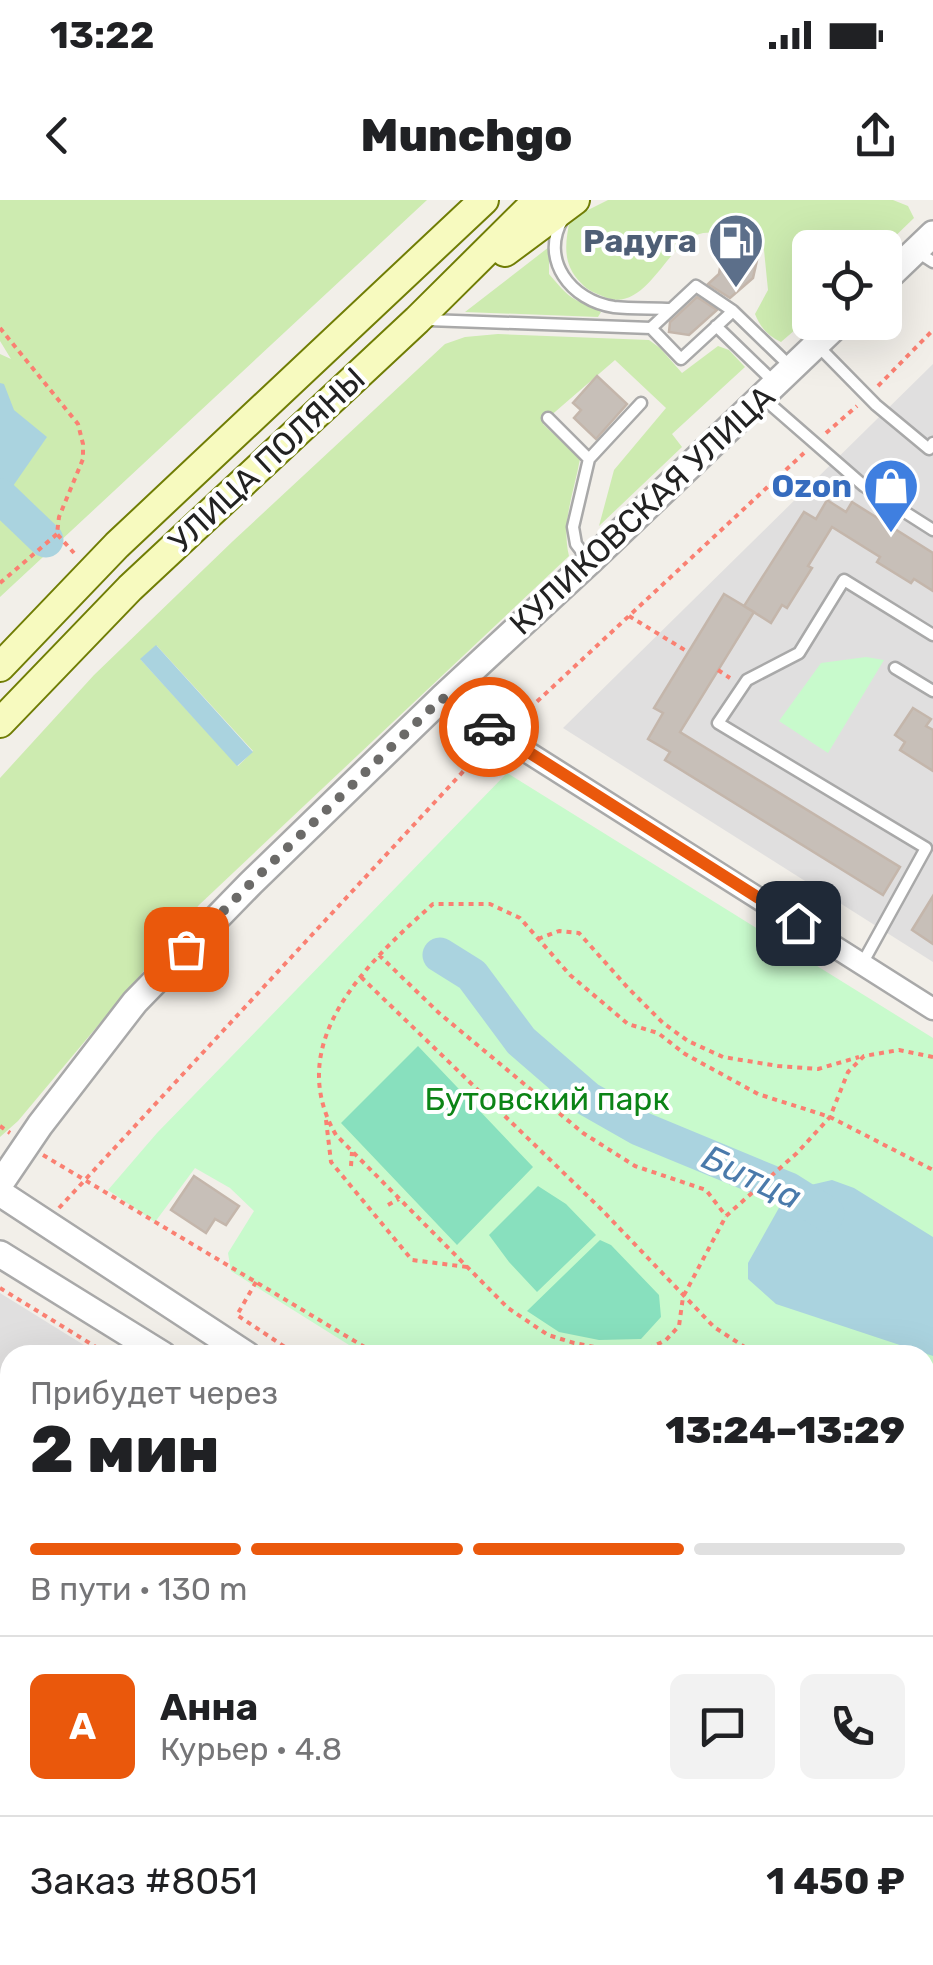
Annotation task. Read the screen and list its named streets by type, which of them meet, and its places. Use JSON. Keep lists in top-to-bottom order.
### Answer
{
  "streets": {
    "main road": ["УЛИЦА ПОЛЯНЫ"],
    "street": ["КУЛИКОВСКАЯ УЛИЦА"]
  },
  "water": ["Битца"],
  "parks": ["Бутовский парк"],
  "places": {
    "fuel station": ["Радуга"],
    "shop": ["Ozon"]
  },
  "page": {
    "status": "13:22",
    "header": "Munchgo",
    "heading": ["2 мин", "Прибудет через", "13:24–13:29"],
    "panel": [
      "Анна",
      "Курьер · 4.8",
      "Заказ #8051",
      "1 450 ₽"
    ],
    "bar": "В пути · 130 m",
    "round": "А"
  }
}
